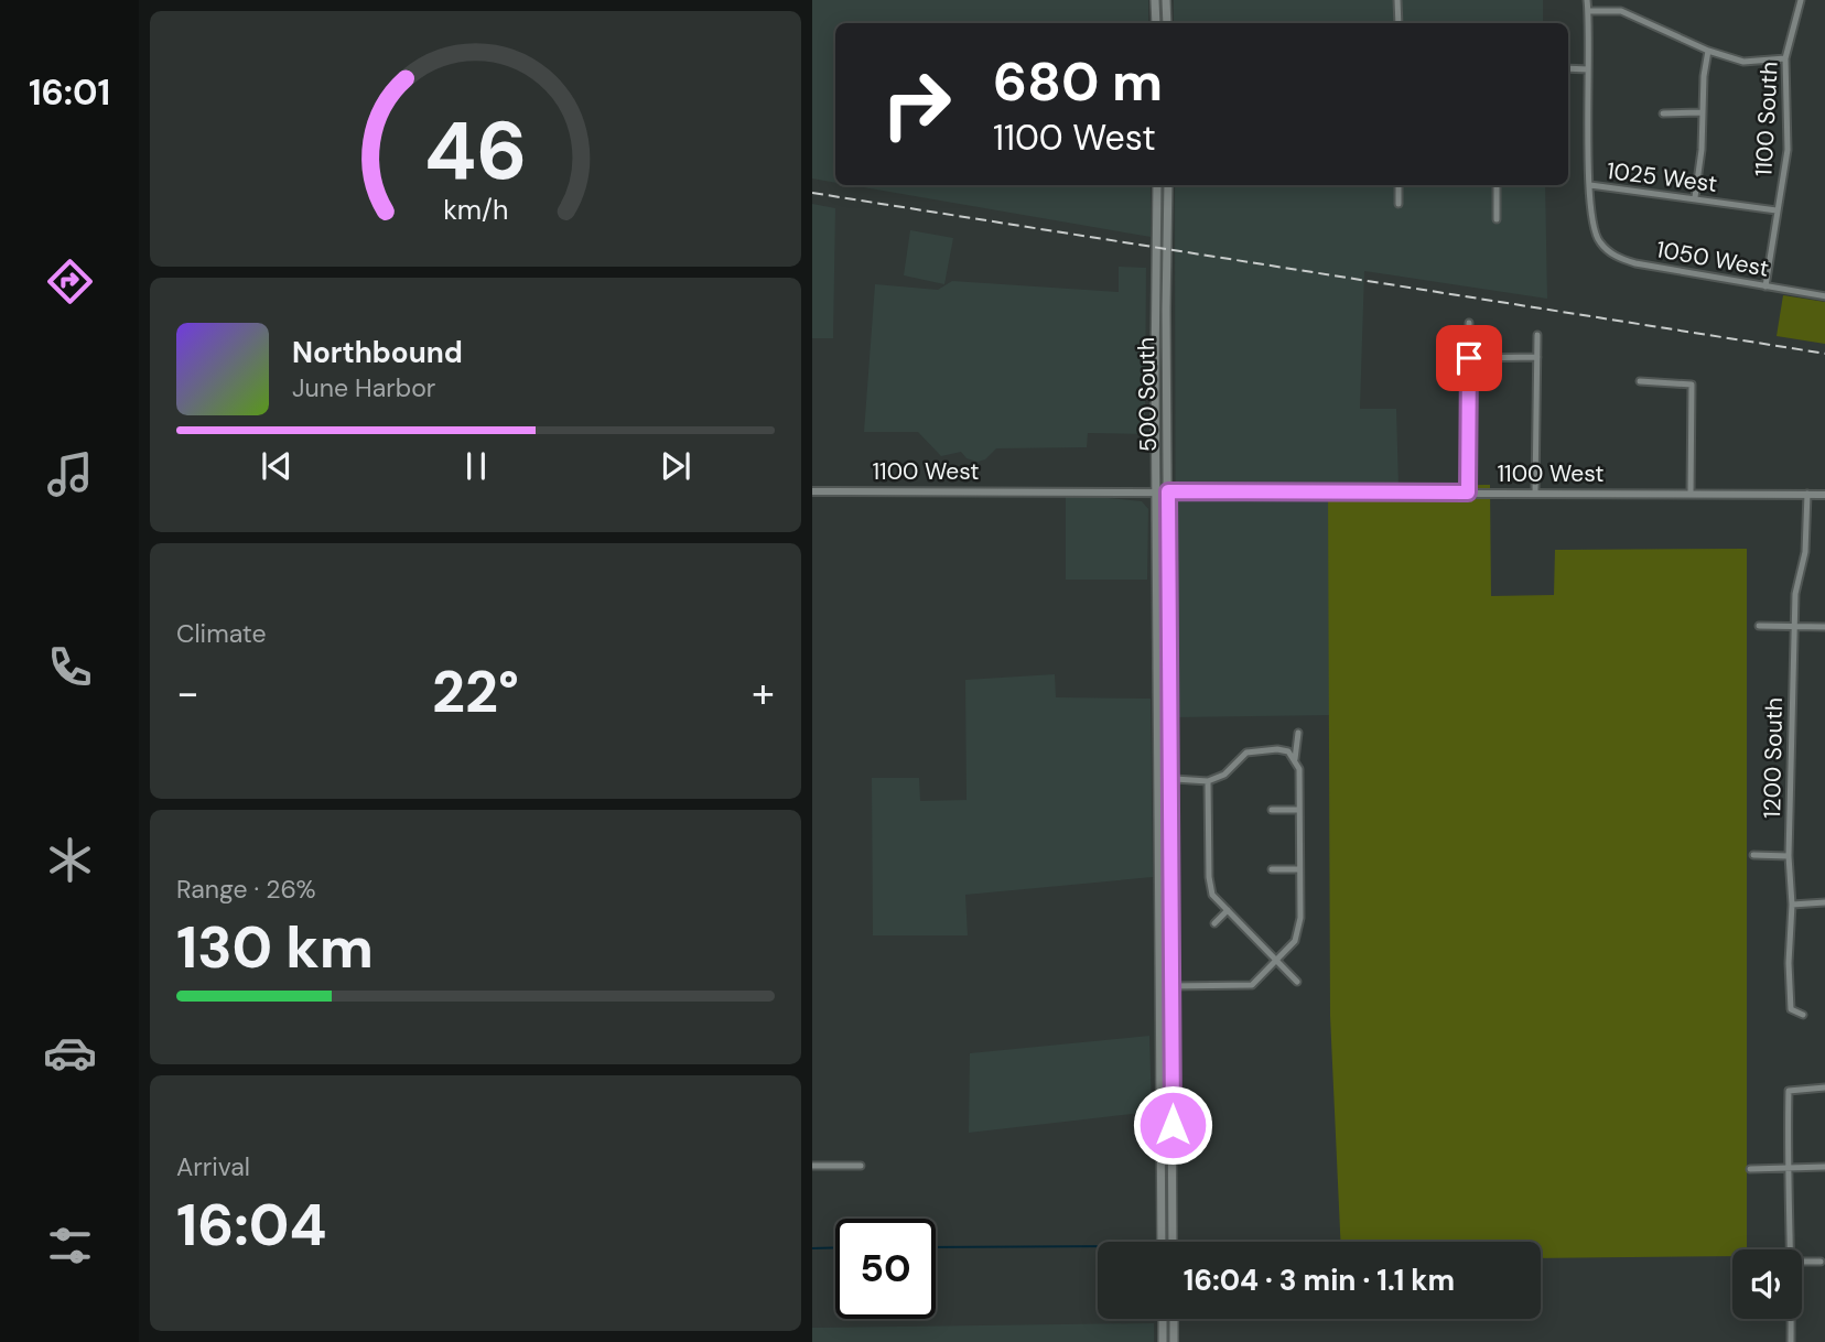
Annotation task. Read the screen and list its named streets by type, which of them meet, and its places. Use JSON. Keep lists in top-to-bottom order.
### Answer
{
  "streets": {
    "main road": ["500 South"],
    "street": [
      "1100 South",
      "1025 West",
      "1050 West",
      "1100 West",
      "1200 South"
    ]
  },
  "crossings": [
    ["1100 South", "1025 West"],
    ["1100 South", "1050 West"],
    ["1025 West", "1050 West"],
    ["500 South", "1100 West"],
    ["1100 West", "1200 South"]
  ],
  "page": {
    "tabs": "16:01",
    "turn": ["680 m", "1100 West"],
    "song": ["Northbound", "June Harbor"],
    "tile": [
      "Climate",
      ["Range · 26%", "130 km"],
      ["Arrival", "16:04"]
    ],
    "heat": ["−", "22°", "+"],
    "limit": "50",
    "trip": "16:04 · 3 min · 1.1 km",
    "gauge": ["46", "km/h"]
  }
}
